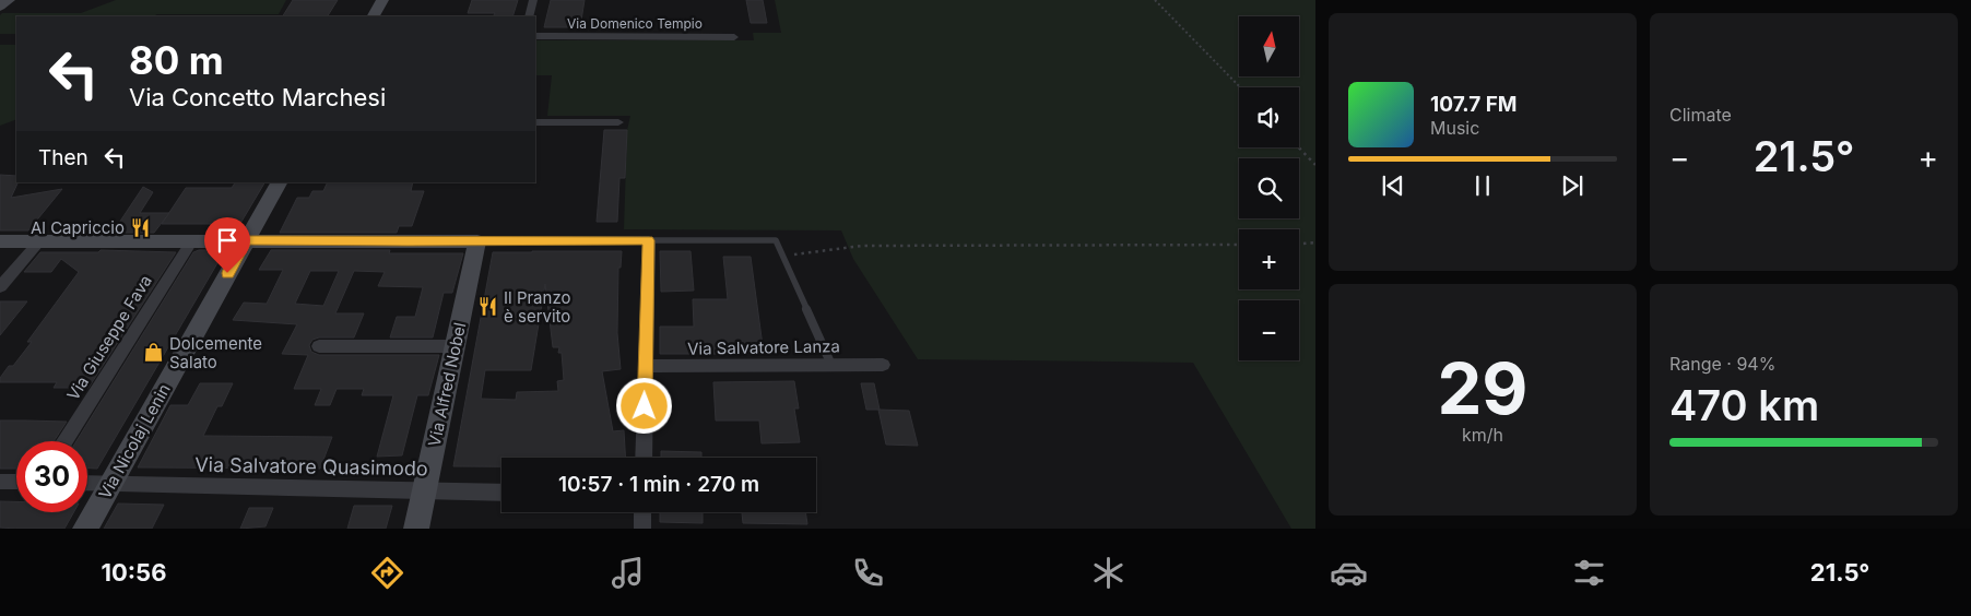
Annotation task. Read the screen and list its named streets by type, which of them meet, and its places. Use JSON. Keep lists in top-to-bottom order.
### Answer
{
  "streets": {
    "main road": ["Via Alfred Nobel", "Via Nicolaj Lenin"],
    "street": [
      "Via Domenico Tempio",
      "Via Giuseppe Fava",
      "Via Salvatore Lanza",
      "Via Salvatore Quasimodo"
    ]
  },
  "crossings": [
    ["Via Alfred Nobel", "Via Salvatore Quasimodo"],
    ["Via Nicolaj Lenin", "Via Salvatore Quasimodo"]
  ],
  "places": {
    "restaurant": ["Al Capriccio", "Il Pranzo è servito"],
    "shop": ["Dolcemente Salato"]
  },
  "north": "top",
  "page": {
    "tile": [
      "Climate",
      ["29", "km/h"],
      ["Range · 94%", "470 km"]
    ],
    "map_buttons": ["+", "−"],
    "turn": ["80 m", "Via Concetto Marchesi"],
    "song": ["107.7 FM", "Music"],
    "then": "Then",
    "heat": ["−", "21.5°", "+"],
    "limit": "30",
    "trip": "10:57 · 1 min · 270 m",
    "tabs": ["10:56", "21.5°"]
  }
}
